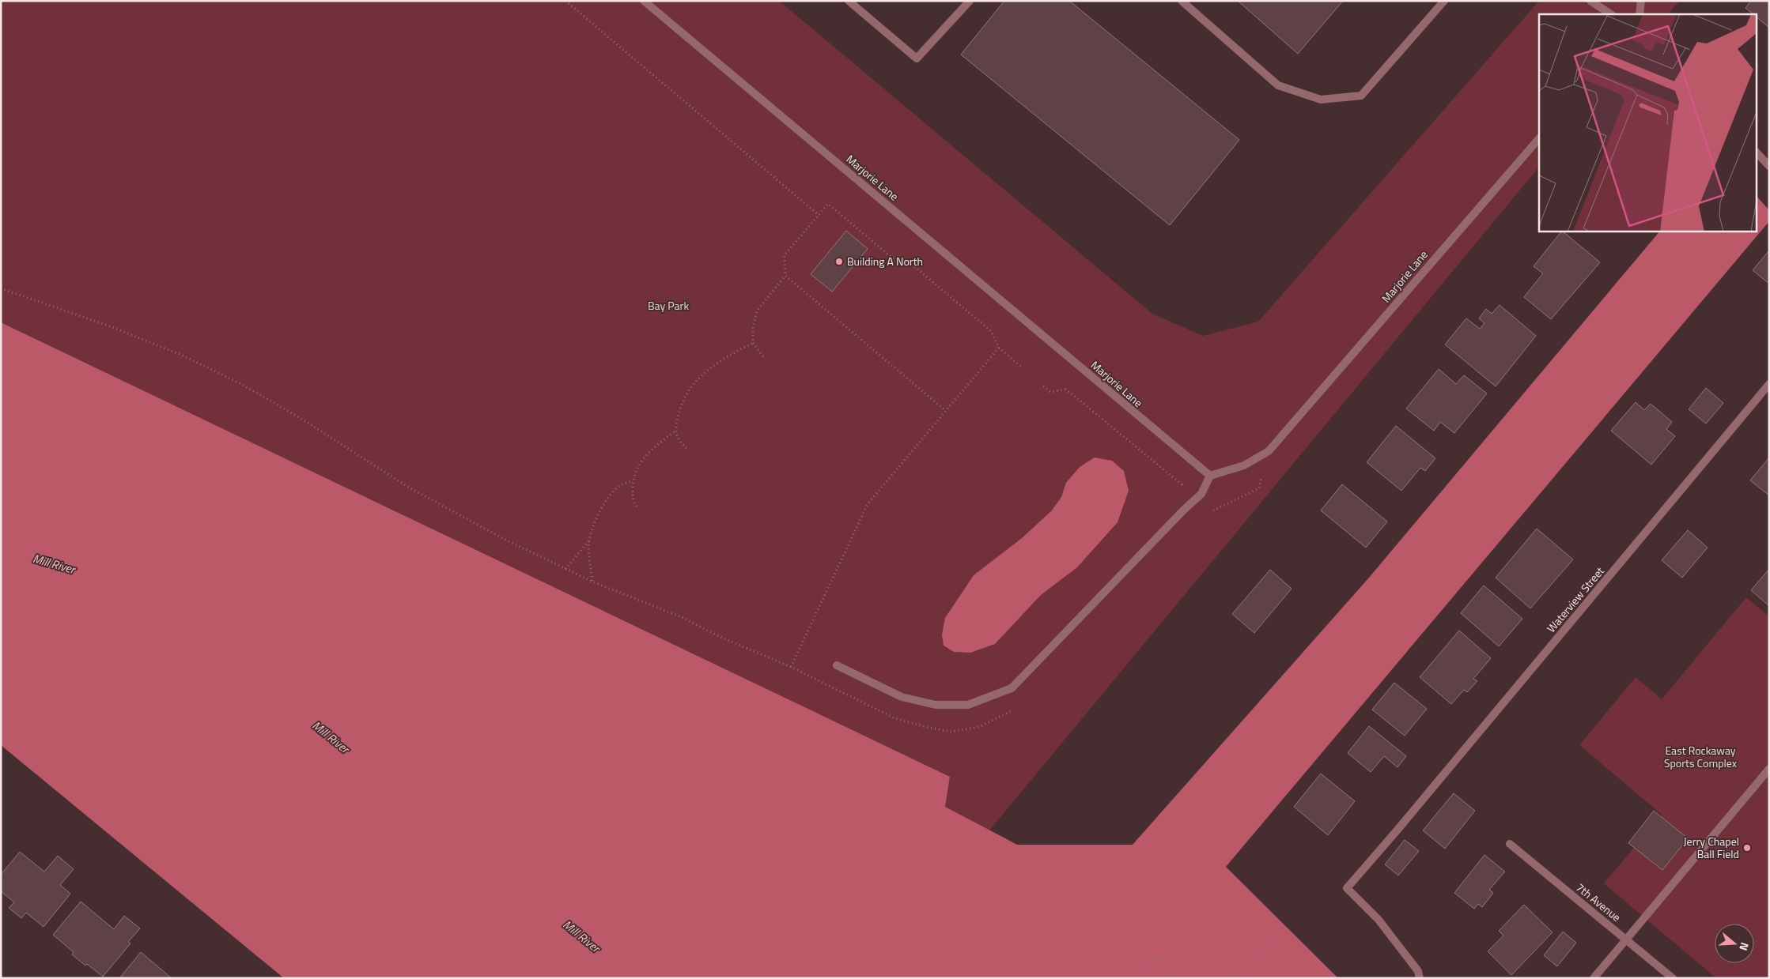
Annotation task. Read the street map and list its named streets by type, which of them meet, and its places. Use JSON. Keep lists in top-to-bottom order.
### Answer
{
  "streets": {
    "street": ["Marjorie Lane", "Waterview Street", "7th Avenue"]
  },
  "water": ["Mill River"],
  "parks": ["Bay Park", "East Rockaway Sports Complex"],
  "places": ["Building A North", "Jerry Chapel Ball Field"],
  "north": "right"
}
